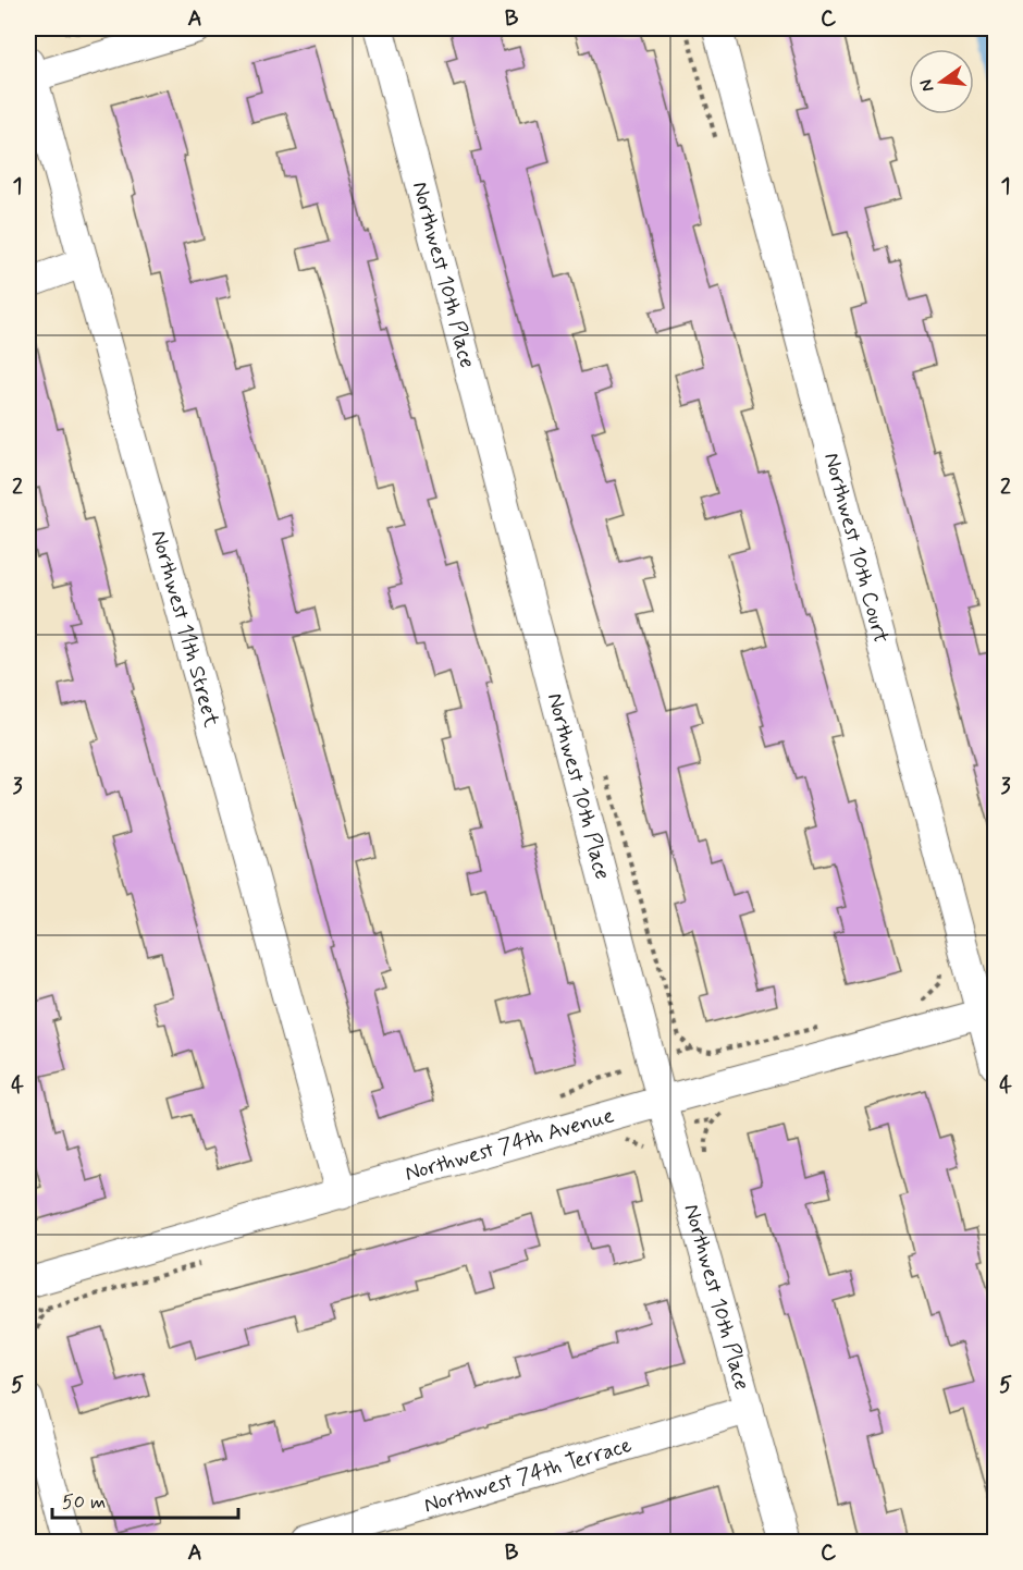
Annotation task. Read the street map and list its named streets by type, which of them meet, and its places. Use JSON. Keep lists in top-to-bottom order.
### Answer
{
  "streets": {
    "street": [
      "Northwest 10th Place",
      "Northwest 10th Court",
      "Northwest 11th Street",
      "Northwest 74th Avenue",
      "Northwest 74th Terrace"
    ]
  },
  "crossings": [
    ["Northwest 10th Place", "Northwest 74th Avenue"],
    ["Northwest 10th Place", "Northwest 74th Terrace"],
    ["Northwest 10th Court", "Northwest 74th Avenue"],
    ["Northwest 11th Street", "Northwest 74th Avenue"]
  ],
  "scale_bar": "50 m",
  "north": "left",
  "grid": {
    "columns": ["A", "B", "C"],
    "rows": [
      "1",
      "2",
      "3",
      "4",
      "5"
    ]
  }
}
